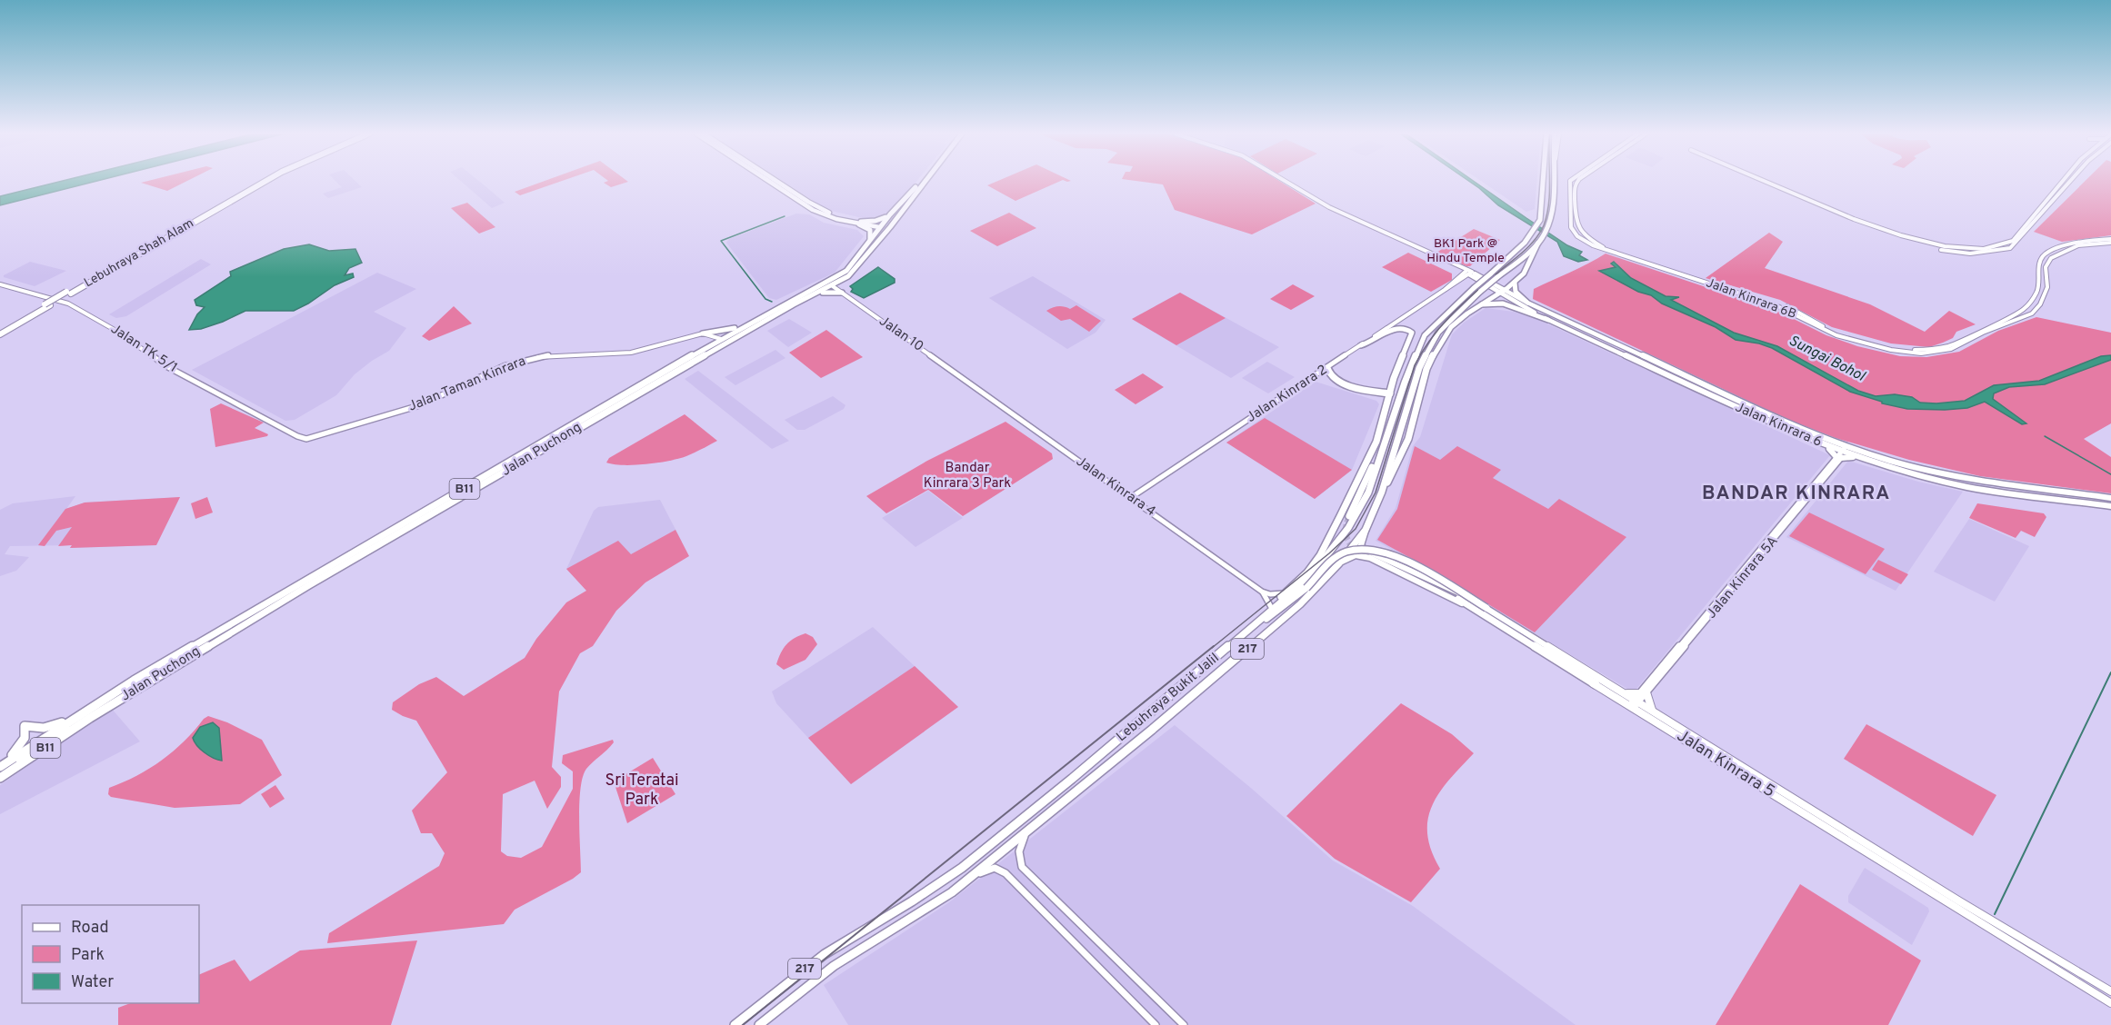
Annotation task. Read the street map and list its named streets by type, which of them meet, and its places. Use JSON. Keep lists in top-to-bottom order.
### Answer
{
  "streets": {
    "highway": ["Lebuhraya Shah Alam"],
    "main road": [
      "Jalan Kinrara 6",
      "Jalan Puchong",
      "B11",
      "217",
      "Lebuhraya Bukit Jalil",
      "Jalan Kinrara 5"
    ],
    "street": [
      "Jalan Kinrara 6B",
      "Jalan 10",
      "Jalan TK 5/1",
      "Jalan Taman Kinrara",
      "Jalan Kinrara 2",
      "Jalan Kinrara 4",
      "Jalan Kinrara 5A"
    ]
  },
  "crossings": [
    ["Jalan 10", "Jalan Puchong"],
    ["Jalan 10", "Jalan Kinrara 4"],
    ["Jalan TK 5/1", "Jalan Taman Kinrara"],
    ["Jalan Kinrara 2", "Jalan Kinrara 6"],
    ["Jalan Kinrara 2", "Jalan Kinrara 4"],
    ["Jalan Kinrara 6", "Jalan Kinrara 5A"],
    ["Jalan Kinrara 5A", "Jalan Kinrara 5"],
    ["Lebuhraya Bukit Jalil", "Jalan Kinrara 5"]
  ],
  "districts": ["BANDAR KINRARA"],
  "water": ["Sungai Bohol"],
  "parks": ["BK1 Park @ Hindu Temple", "Bandar Kinrara 3 Park", "Sri Teratai Park"],
  "legend": ["Road", "Park", "Water"]
}
